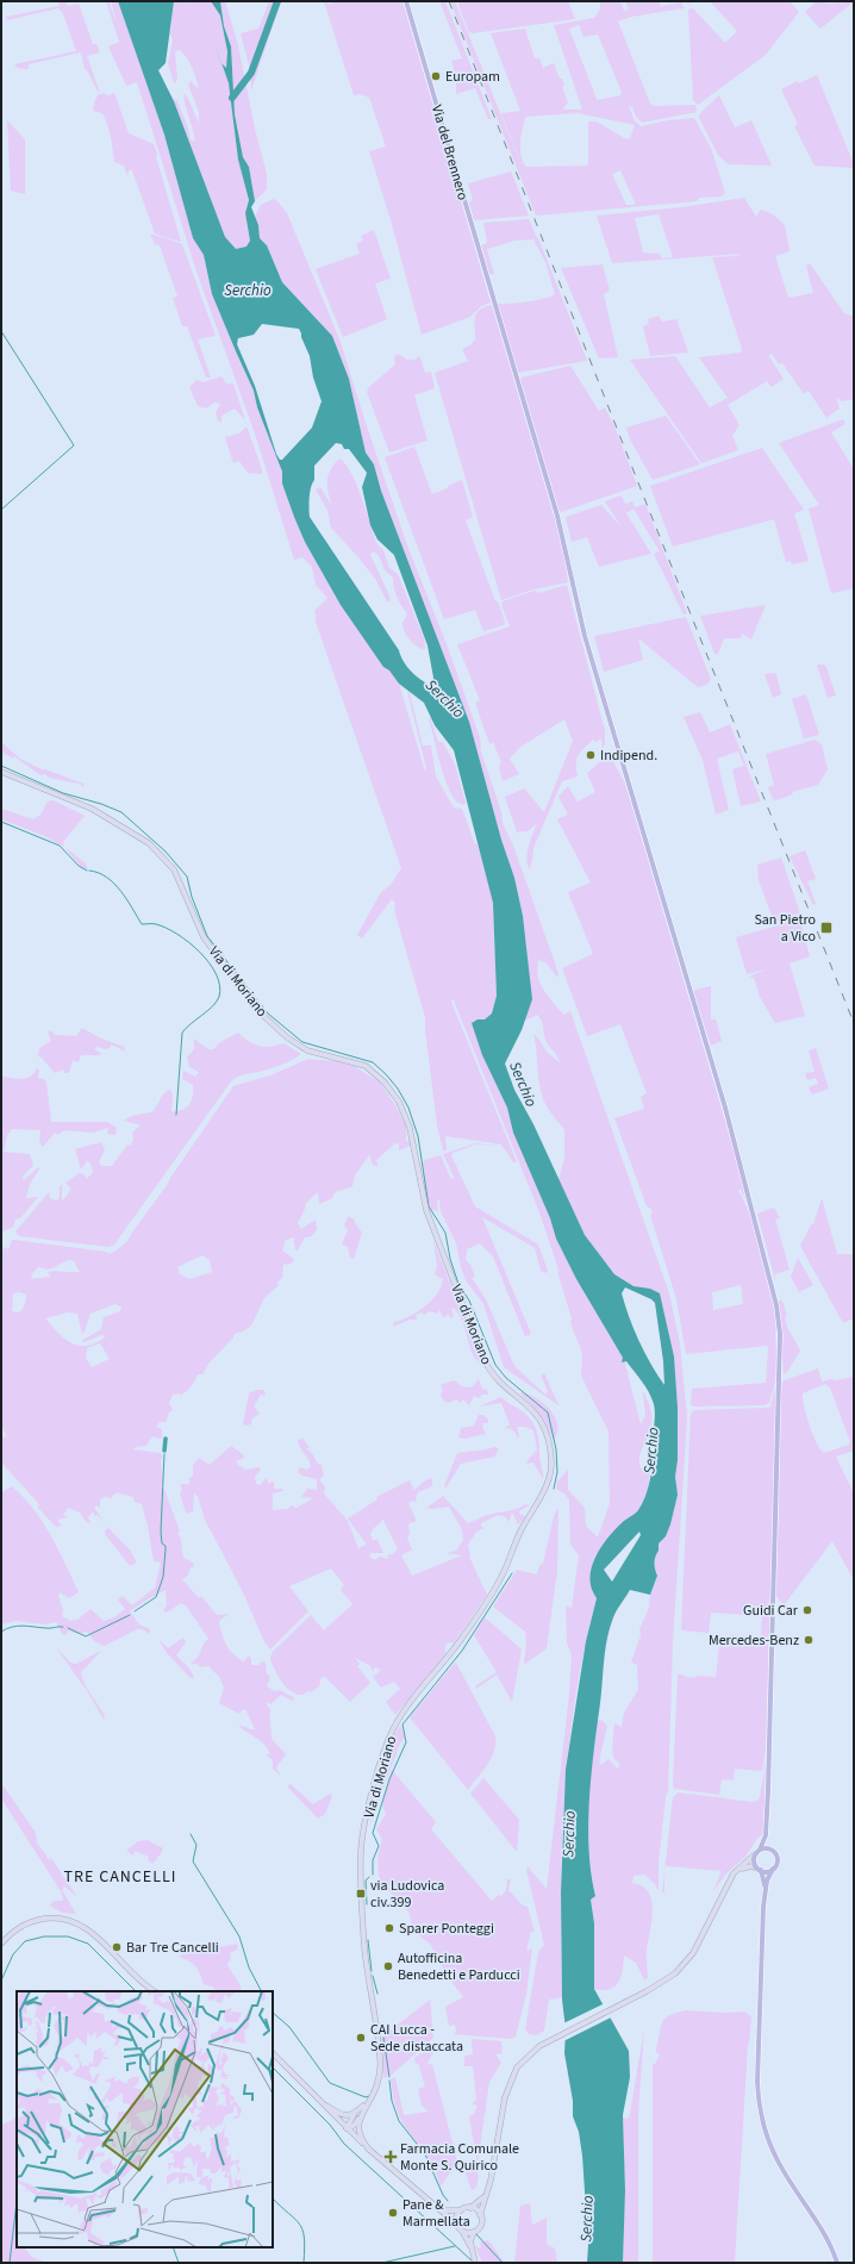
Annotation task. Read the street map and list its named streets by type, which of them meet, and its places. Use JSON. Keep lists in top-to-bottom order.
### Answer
{
  "streets": {
    "main road": ["Via del Brennero", "Via di Moriano"]
  },
  "districts": ["TRE CANCELLI"],
  "water": ["Serchio"],
  "places": {
    "other": [
      "Europam",
      "Indipend.",
      "Guidi Car",
      "Mercedes-Benz",
      "Sparer Ponteggi",
      "Bar Tre Cancelli",
      "Autofficina Benedetti e Parducci",
      "CAI Lucca - Sede distaccata",
      "Pane & Marmellata"
    ],
    "transit": ["San Pietro a Vico", "via Ludovica civ.399"],
    "health": ["Farmacia Comunale Monte S. Quirico"]
  }
}
